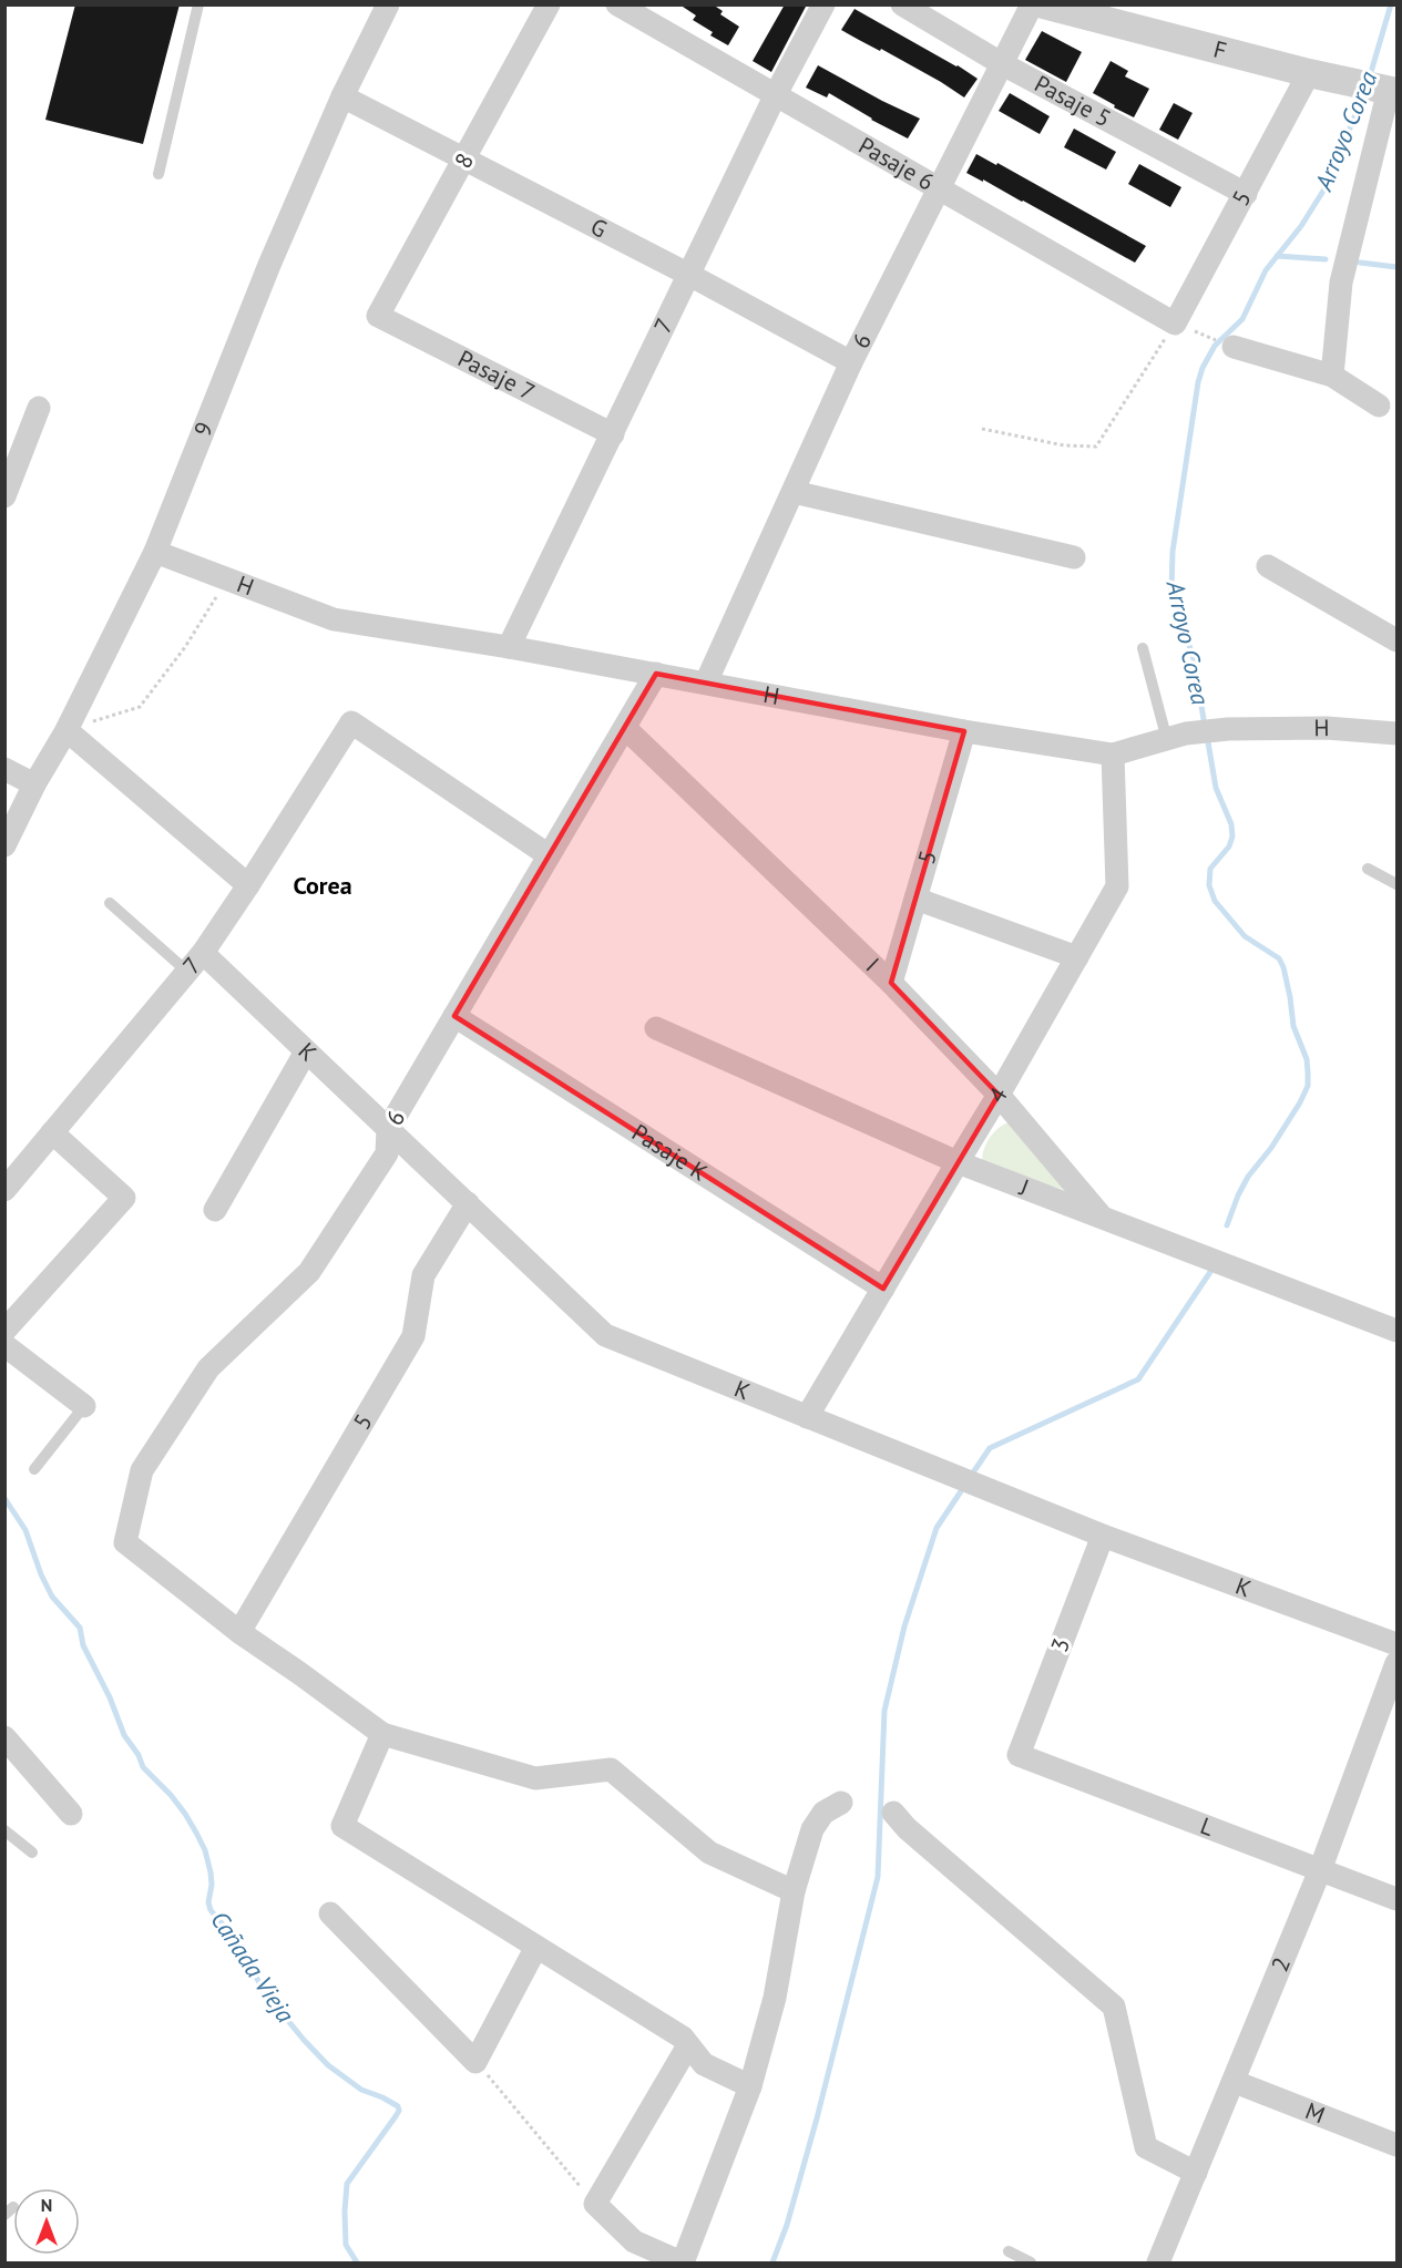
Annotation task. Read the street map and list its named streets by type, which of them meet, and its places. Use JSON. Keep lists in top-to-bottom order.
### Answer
{
  "streets": {
    "street": [
      "F",
      "Pasaje 5",
      "8",
      "Pasaje 6",
      "5",
      "G",
      "7",
      "6",
      "Pasaje 7",
      "9",
      "H",
      "I",
      "K",
      "4",
      "Pasaje K",
      "J",
      "3",
      "L",
      "2",
      "M"
    ]
  },
  "crossings": [
    ["F", "5"],
    ["Pasaje 5", "5"],
    ["Pasaje 5", "6"],
    ["8", "G"],
    ["8", "Pasaje 7"],
    ["Pasaje 6", "5"],
    ["Pasaje 6", "7"],
    ["Pasaje 6", "6"],
    ["5", "6"],
    ["5", "H"],
    ["5", "I"],
    ["5", "K"],
    ["G", "7"],
    ["G", "6"],
    ["G", "9"],
    ["7", "6"],
    ["7", "Pasaje 7"],
    ["7", "H"],
    ["7", "K"],
    ["6", "H"],
    ["6", "I"],
    ["6", "K"],
    ["6", "Pasaje K"],
    ["9", "H"],
    ["H", "4"],
    ["I", "4"],
    ["I", "J"],
    ["K", "4"],
    ["K", "3"],
    ["4", "Pasaje K"],
    ["4", "J"],
    ["3", "L"],
    ["L", "2"],
    ["2", "M"]
  ],
  "districts": ["Corea"],
  "water": ["Arroyo Corea", "Cañada Vieja"],
  "north": "top"
}
